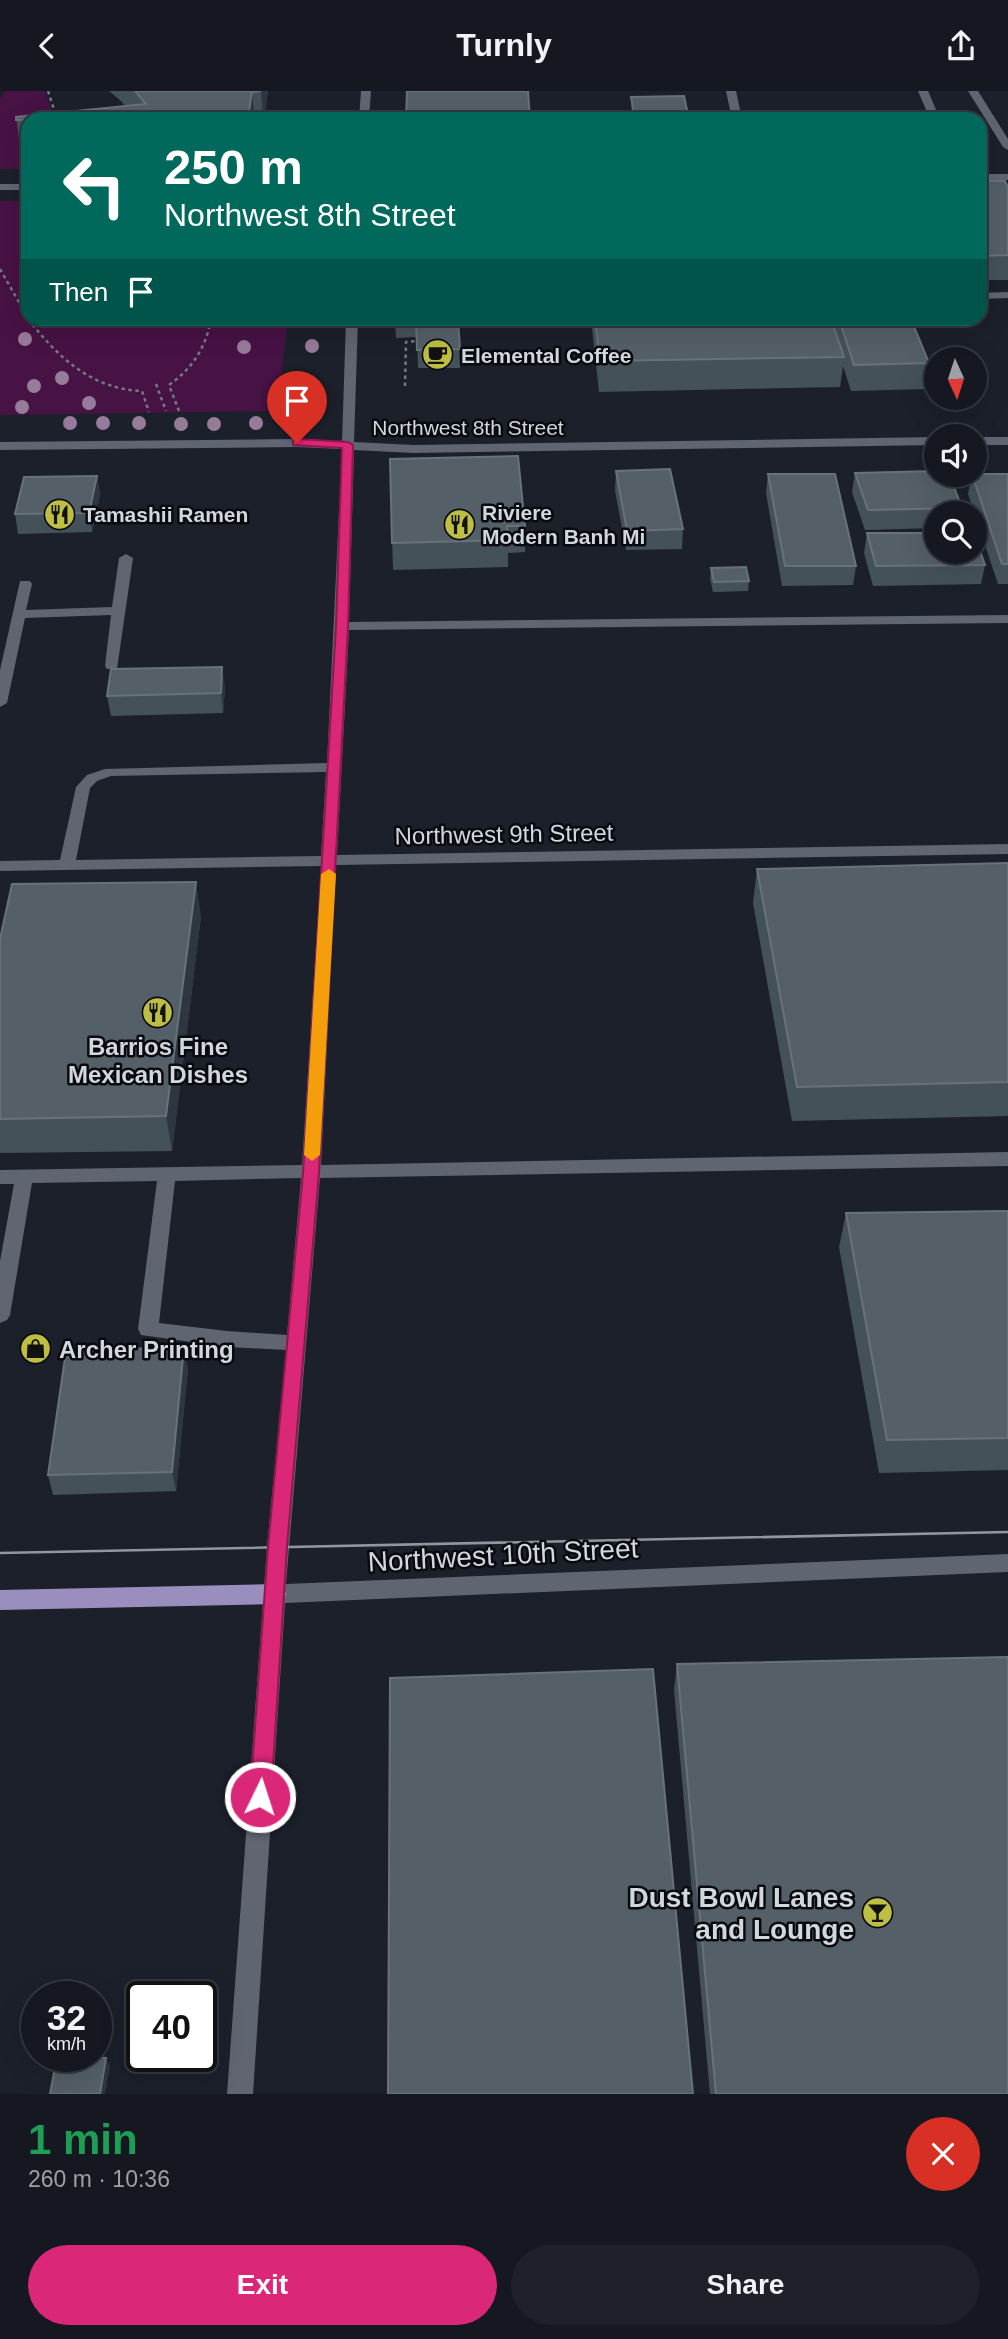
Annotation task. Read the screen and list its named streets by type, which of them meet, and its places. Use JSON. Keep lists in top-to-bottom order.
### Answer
{
  "streets": {
    "main road": ["Northwest 10th Street"],
    "street": ["Northwest 8th Street", "Northwest 9th Street"]
  },
  "places": {
    "cafe": ["Elemental Coffee"],
    "restaurant": ["Tamashii Ramen", "Riviere Modern Banh Mi", "Barrios Fine Mexican Dishes"],
    "shop": ["Archer Printing"],
    "bar": ["Dust Bowl Lanes and Lounge"]
  },
  "north": "bottom",
  "page": {
    "header": "Turnly",
    "turn": ["250 m", "Northwest 8th Street"],
    "then": "Then",
    "speed": "32 km/h",
    "limit": "40",
    "heading": ["1 min", "260 m · 10:36"],
    "buttons": ["Exit", "Share"]
  }
}
